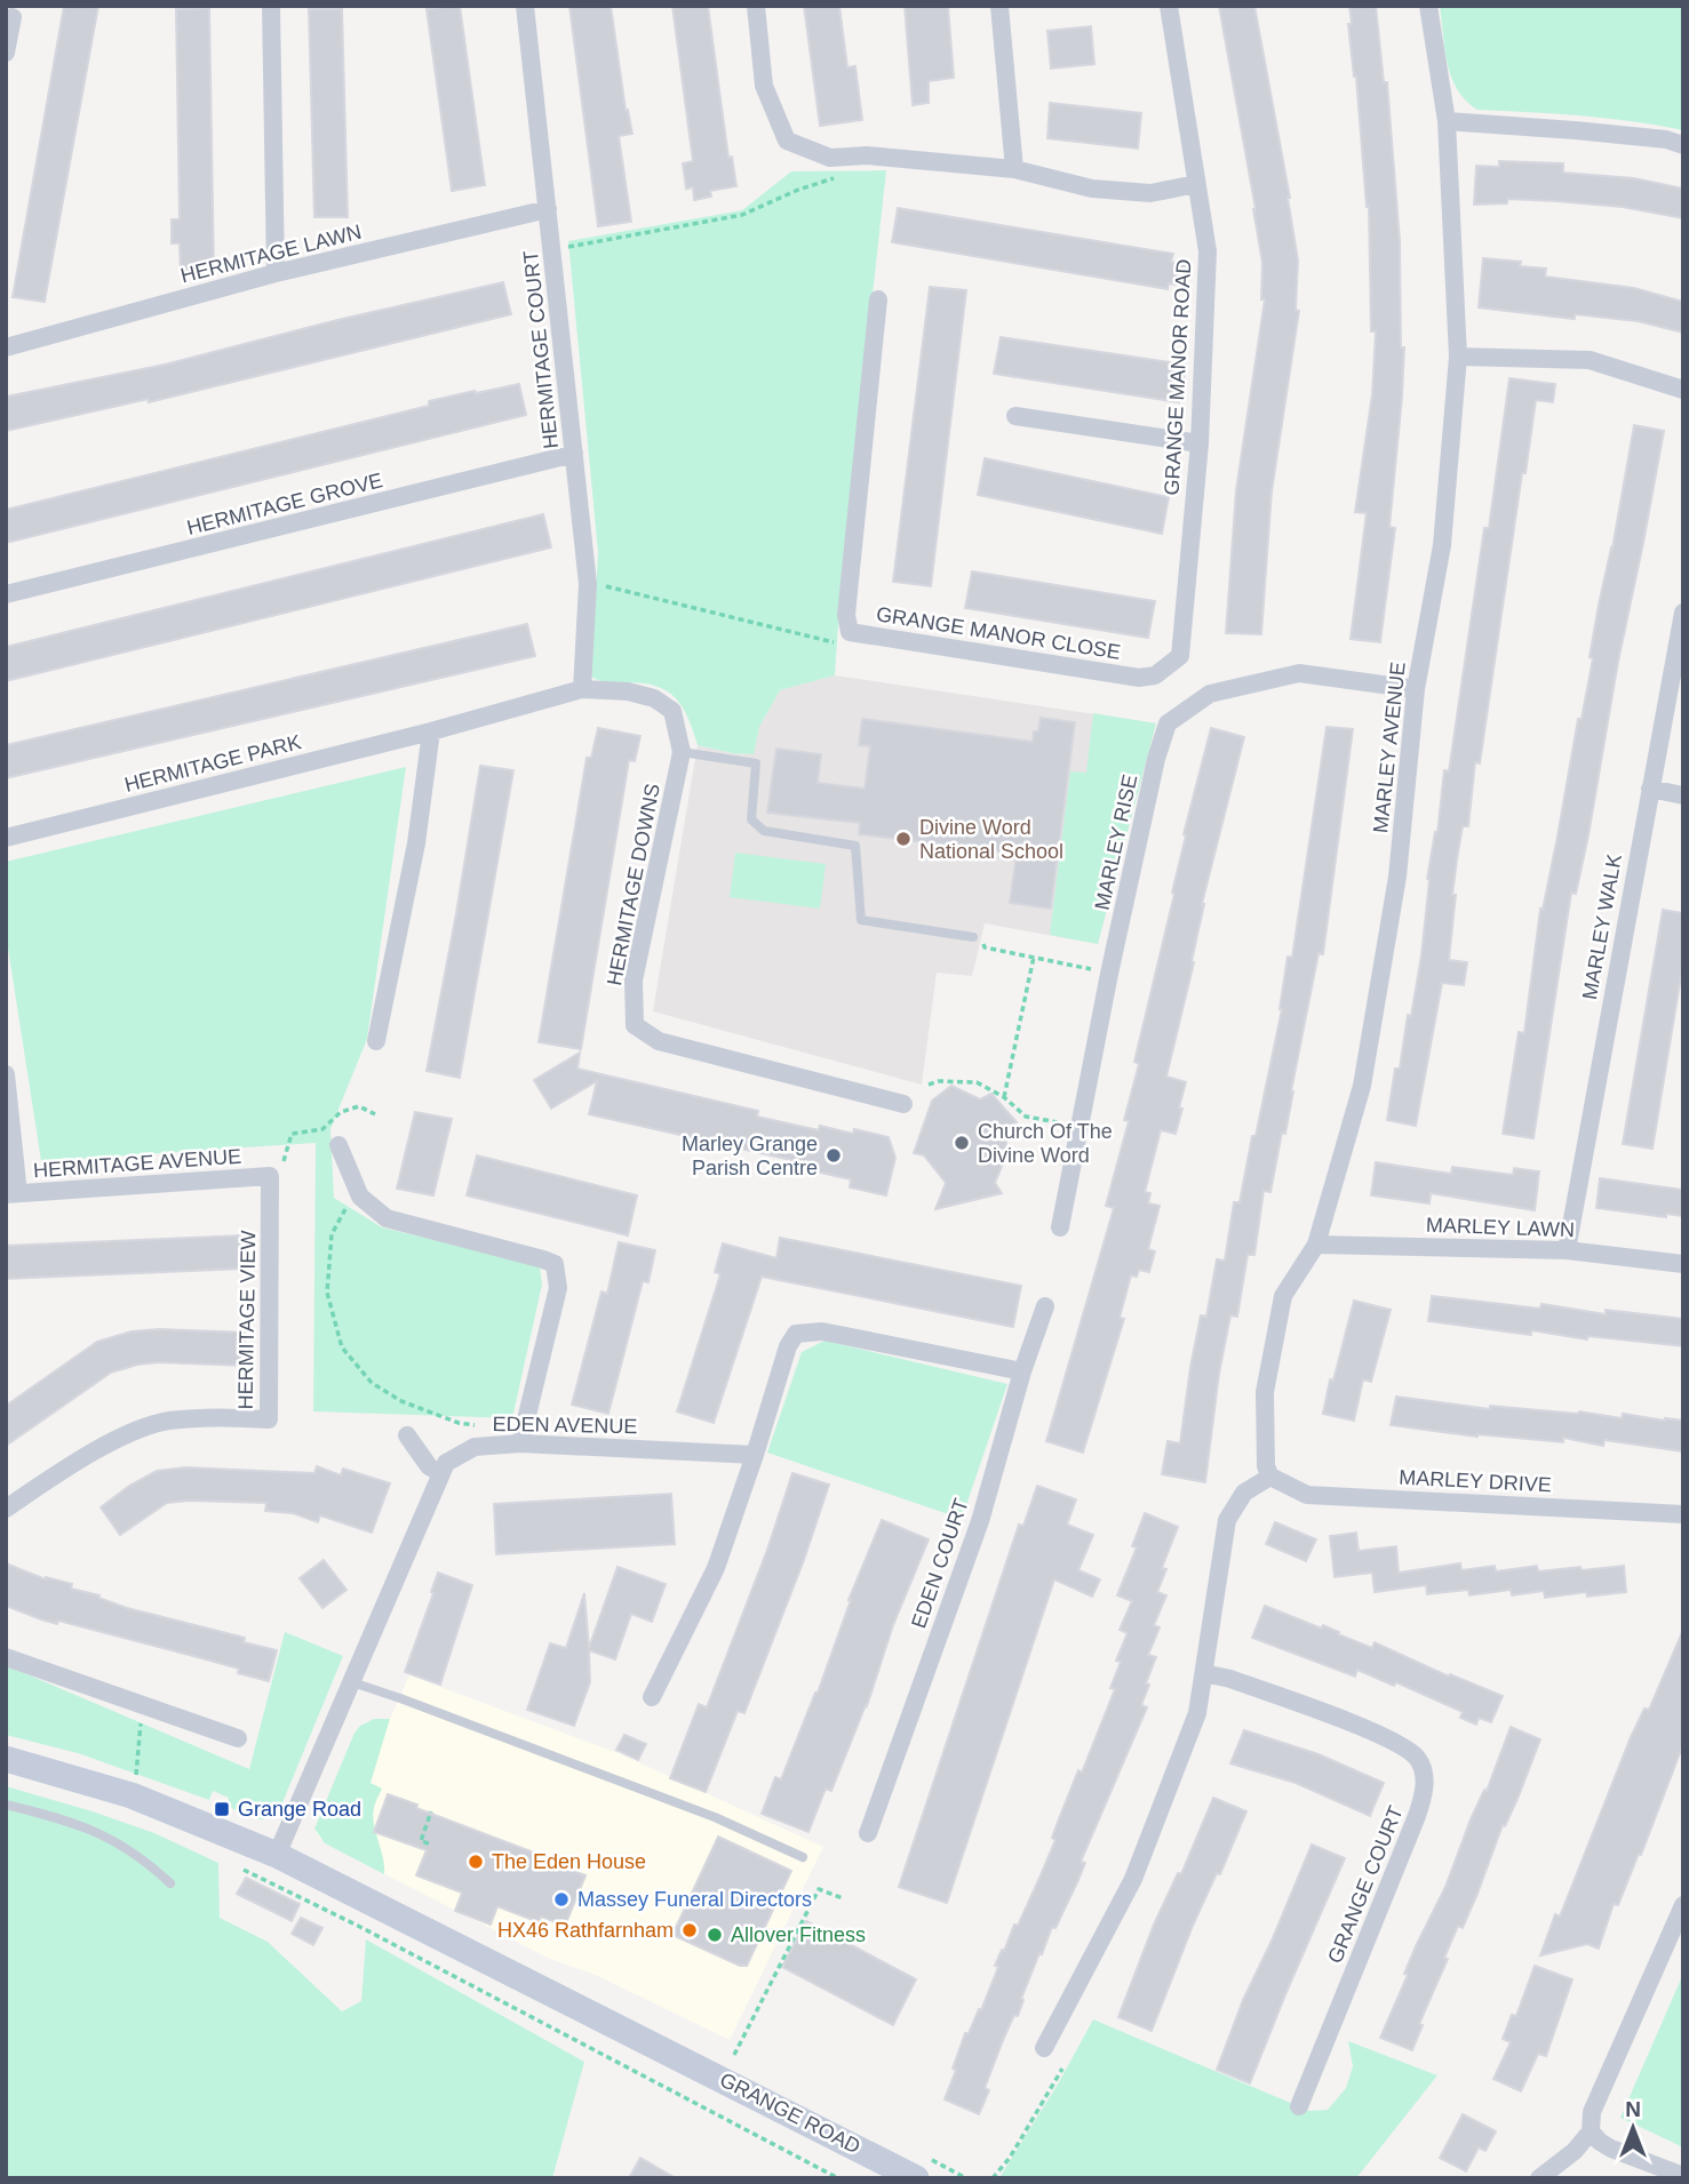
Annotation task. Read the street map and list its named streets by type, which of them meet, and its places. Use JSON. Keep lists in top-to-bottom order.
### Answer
{
  "streets": {
    "main road": ["GRANGE ROAD"],
    "street": [
      "HERMITAGE LAWN",
      "HERMITAGE COURT",
      "GRANGE MANOR ROAD",
      "HERMITAGE GROVE",
      "GRANGE MANOR CLOSE",
      "MARLEY AVENUE",
      "HERMITAGE PARK",
      "MARLEY RISE",
      "HERMITAGE DOWNS",
      "MARLEY WALK",
      "HERMITAGE AVENUE",
      "MARLEY LAWN",
      "HERMITAGE VIEW",
      "EDEN AVENUE",
      "MARLEY DRIVE",
      "EDEN COURT",
      "GRANGE COURT"
    ]
  },
  "crossings": [
    ["HERMITAGE LAWN", "HERMITAGE COURT"],
    ["HERMITAGE COURT", "HERMITAGE GROVE"],
    ["HERMITAGE COURT", "HERMITAGE PARK"],
    ["HERMITAGE COURT", "HERMITAGE DOWNS"],
    ["GRANGE MANOR ROAD", "GRANGE MANOR CLOSE"],
    ["MARLEY AVENUE", "MARLEY RISE"],
    ["MARLEY AVENUE", "MARLEY LAWN"],
    ["MARLEY AVENUE", "MARLEY DRIVE"],
    ["HERMITAGE PARK", "HERMITAGE DOWNS"],
    ["MARLEY WALK", "MARLEY LAWN"],
    ["HERMITAGE AVENUE", "HERMITAGE VIEW"]
  ],
  "places": {
    "other": [
      "Divine Word National School",
      "Church Of The Divine Word",
      "Marley Grange Parish Centre",
      "The Eden House",
      "Massey Funeral Directors",
      "HX46 Rathfarnham",
      "Allover Fitness"
    ],
    "transit": ["Grange Road"]
  },
  "north": "top"
}
